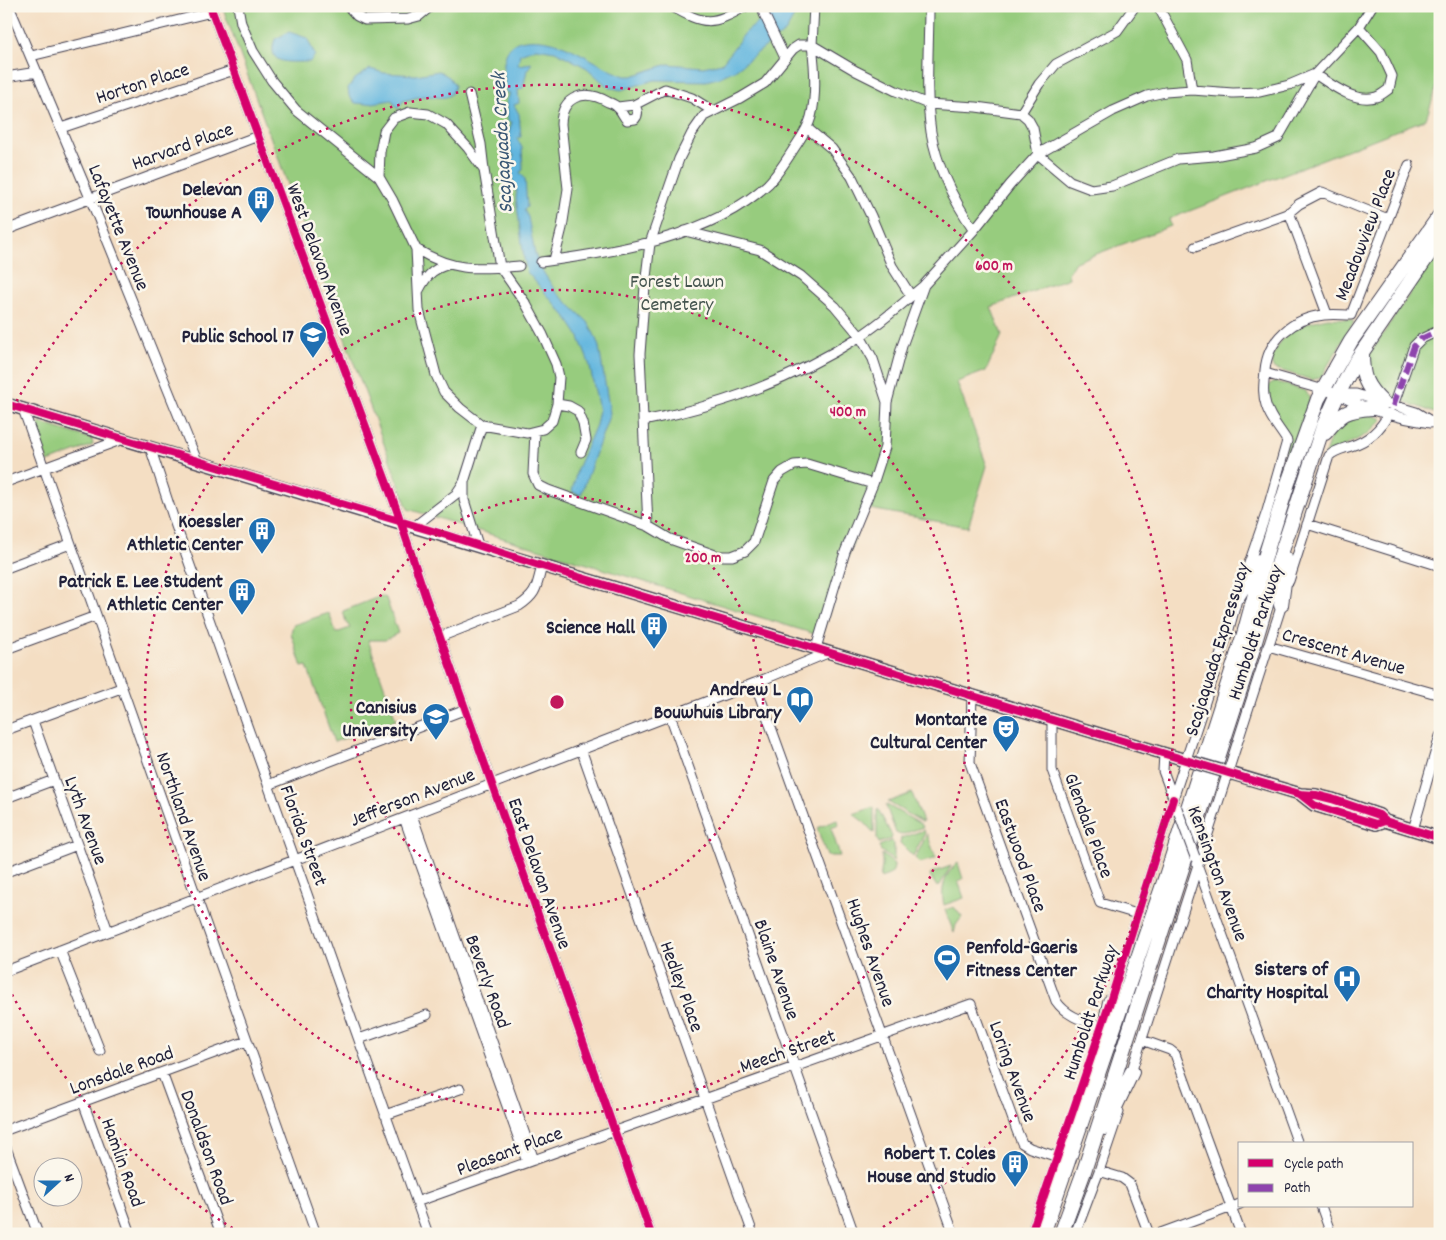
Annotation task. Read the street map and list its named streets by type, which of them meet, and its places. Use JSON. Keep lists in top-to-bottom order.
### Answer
{
  "streets": {
    "highway": ["Scajaquada Expressway"],
    "street": [
      "Horton Place",
      "Harvard Place",
      "Lafayette Avenue",
      "Meadowview Place",
      "West Delavan Avenue",
      "Humboldt Parkway",
      "Crescent Avenue",
      "Jefferson Avenue",
      "Northland Avenue",
      "Lyth Avenue",
      "Glendale Place",
      "Florida Street",
      "Eastwood Place",
      "East Delavan Avenue",
      "Kensington Avenue",
      "Hughes Avenue",
      "Blaine Avenue",
      "Beverly Road",
      "Hedley Place",
      "Meech Street",
      "Lonsdale Road",
      "Loring Avenue",
      "Donaldson Road",
      "Pleasant Place",
      "Hamlin Road"
    ]
  },
  "crossings": [
    ["Horton Place", "Lafayette Avenue"],
    ["Horton Place", "West Delavan Avenue"],
    ["Harvard Place", "Lafayette Avenue"],
    ["Harvard Place", "West Delavan Avenue"],
    ["West Delavan Avenue", "East Delavan Avenue"],
    ["Humboldt Parkway", "Crescent Avenue"],
    ["Humboldt Parkway", "Glendale Place"],
    ["Humboldt Parkway", "Eastwood Place"],
    ["Humboldt Parkway", "Kensington Avenue"],
    ["Humboldt Parkway", "Loring Avenue"],
    ["Jefferson Avenue", "Northland Avenue"],
    ["Jefferson Avenue", "Lyth Avenue"],
    ["Jefferson Avenue", "Florida Street"],
    ["Jefferson Avenue", "East Delavan Avenue"],
    ["Jefferson Avenue", "Hughes Avenue"],
    ["Jefferson Avenue", "Blaine Avenue"],
    ["Jefferson Avenue", "Beverly Road"],
    ["Jefferson Avenue", "Hedley Place"],
    ["Northland Avenue", "Lonsdale Road"],
    ["Florida Street", "Pleasant Place"],
    ["East Delavan Avenue", "Meech Street"],
    ["East Delavan Avenue", "Pleasant Place"],
    ["Hughes Avenue", "Meech Street"],
    ["Blaine Avenue", "Meech Street"],
    ["Beverly Road", "Pleasant Place"],
    ["Hedley Place", "Meech Street"],
    ["Meech Street", "Loring Avenue"],
    ["Meech Street", "Pleasant Place"],
    ["Lonsdale Road", "Donaldson Road"],
    ["Lonsdale Road", "Hamlin Road"]
  ],
  "water": ["Scajaquada Creek"],
  "parks": ["Forest Lawn Cemetery"],
  "places": {
    "building": [
      "Delevan Townhouse A",
      "Koessler Athletic Center",
      "Patrick E. Lee Student Athletic Center",
      "Science Hall",
      "Robert T. Coles House and Studio"
    ],
    "school or university": ["Public School 17", "Canisius University"],
    "library": ["Andrew L Bouwhuis Library"],
    "theatre": ["Montante Cultural Center"],
    "sports": ["Penfold-Gaeris Fitness Center"],
    "hospital": ["Sisters of Charity Hospital"]
  },
  "legend": ["Cycle path", "Path"],
  "north": "right",
  "rings": ["600 m", "400 m", "200 m"]
}
